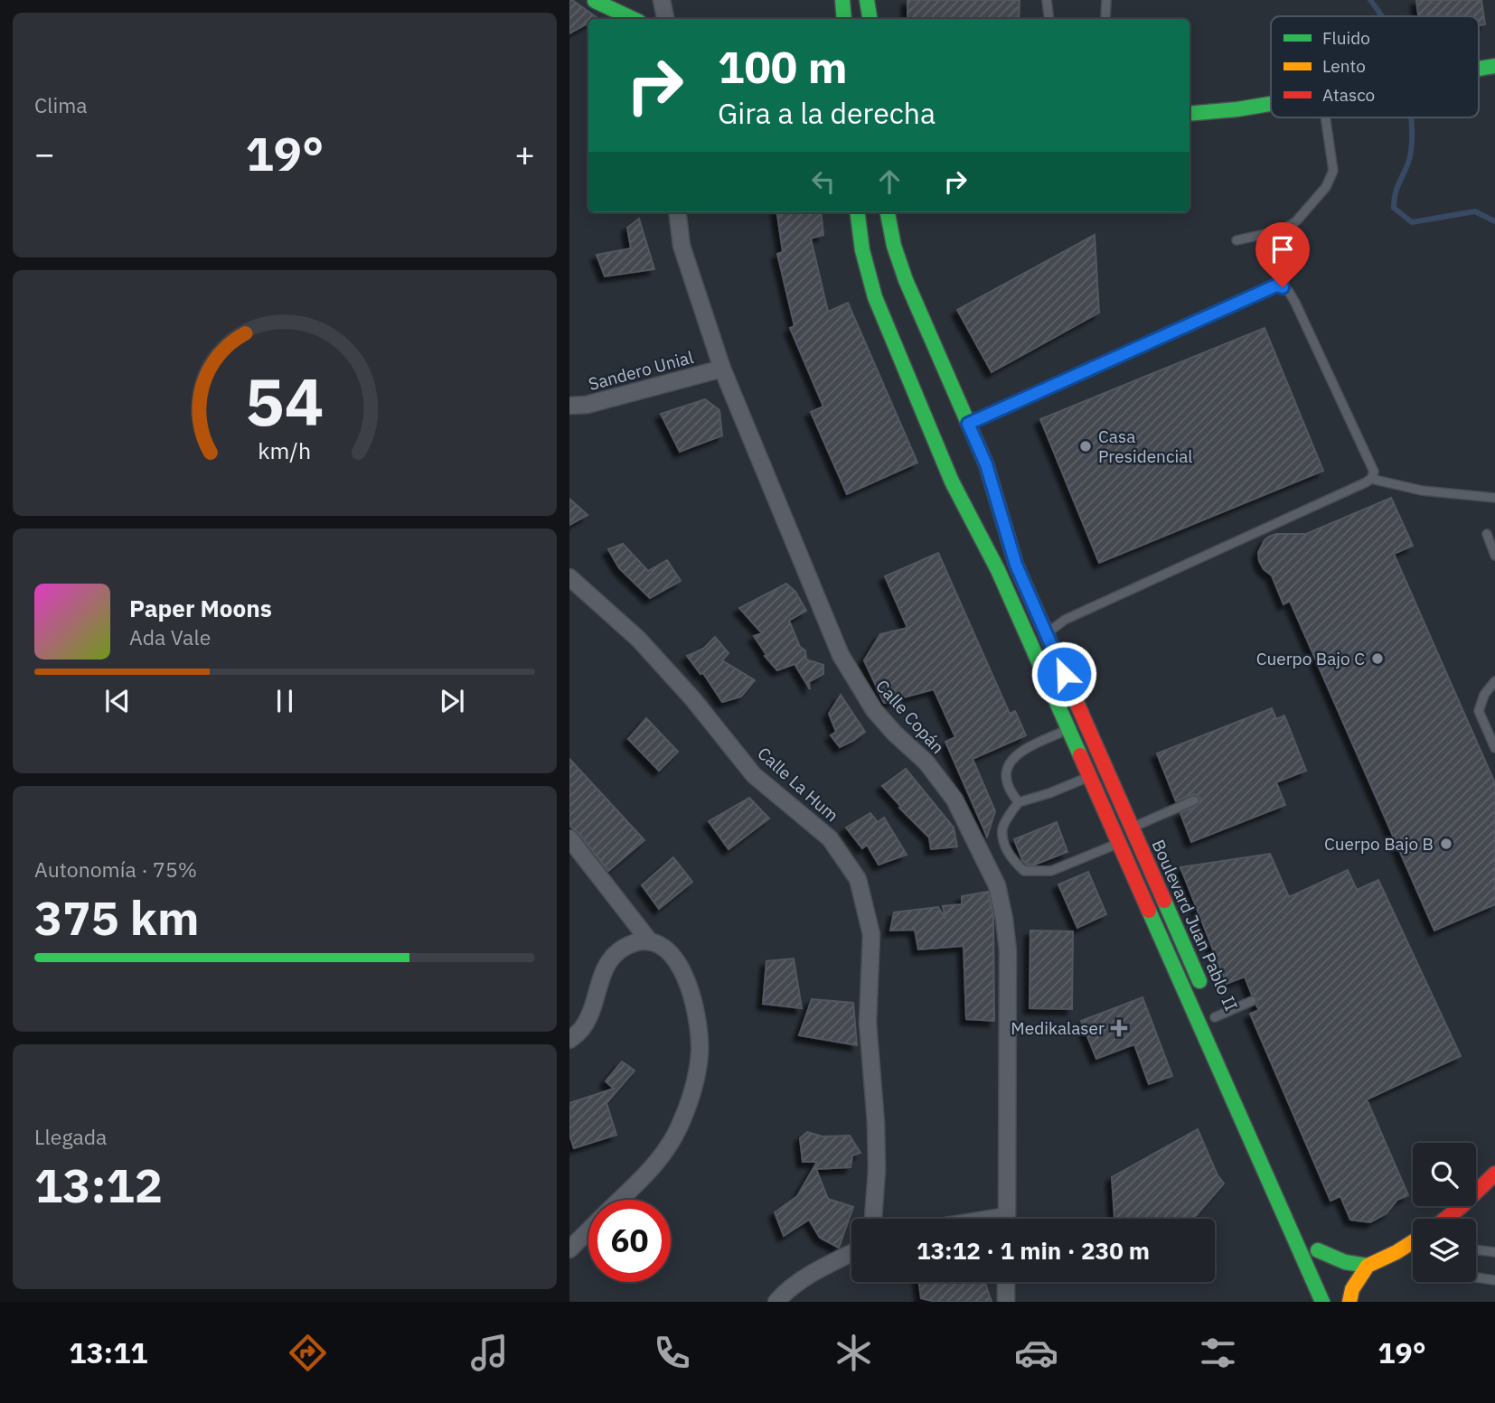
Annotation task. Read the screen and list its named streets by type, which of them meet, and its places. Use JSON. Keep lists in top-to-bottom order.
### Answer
{
  "streets": {
    "main road": ["Boulevard Juan Pablo II"],
    "street": ["Sandero Unial", "Calle Copán", "Calle La Hum"]
  },
  "crossings": [
    ["Sandero Unial", "Calle Copán"]
  ],
  "places": {
    "other": ["Casa Presidencial", "Cuerpo Bajo C", "Cuerpo Bajo B"],
    "health": ["Medikalaser"]
  },
  "legend": ["Fluido", "Lento", "Atasco"],
  "page": {
    "tile": [
      "Clima",
      ["Autonomía · 75%", "375 km"],
      ["Llegada", "13:12"]
    ],
    "turn": ["100 m", "Gira a la derecha"],
    "heat": ["−", "19°", "+"],
    "song": ["Paper Moons", "Ada Vale"],
    "limit": "60",
    "trip": "13:12 · 1 min · 230 m",
    "tabs": ["13:11", "19°"],
    "gauge": ["54", "km/h"]
  }
}
